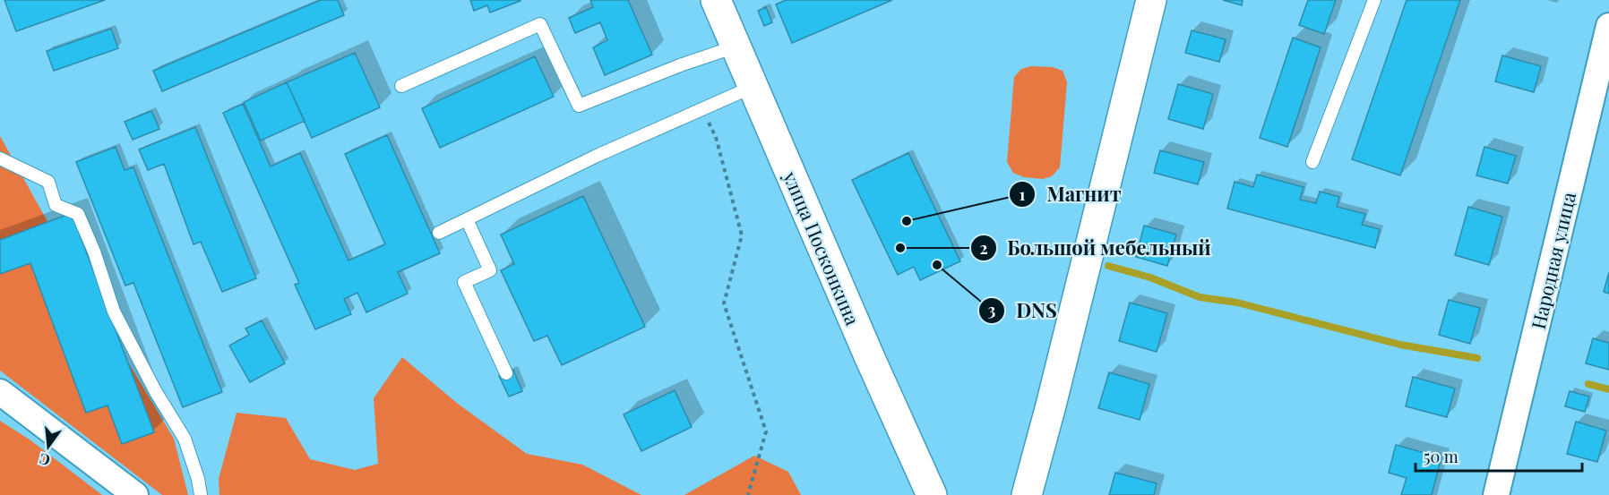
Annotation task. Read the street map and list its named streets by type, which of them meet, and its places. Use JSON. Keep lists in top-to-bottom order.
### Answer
{
  "streets": {
    "street": ["улица Посконкина", "Народная улица"]
  },
  "places": ["Магнит", "Большой мебельный", "DNS"],
  "scale_bar": "50 m",
  "north": "bottom"
}
